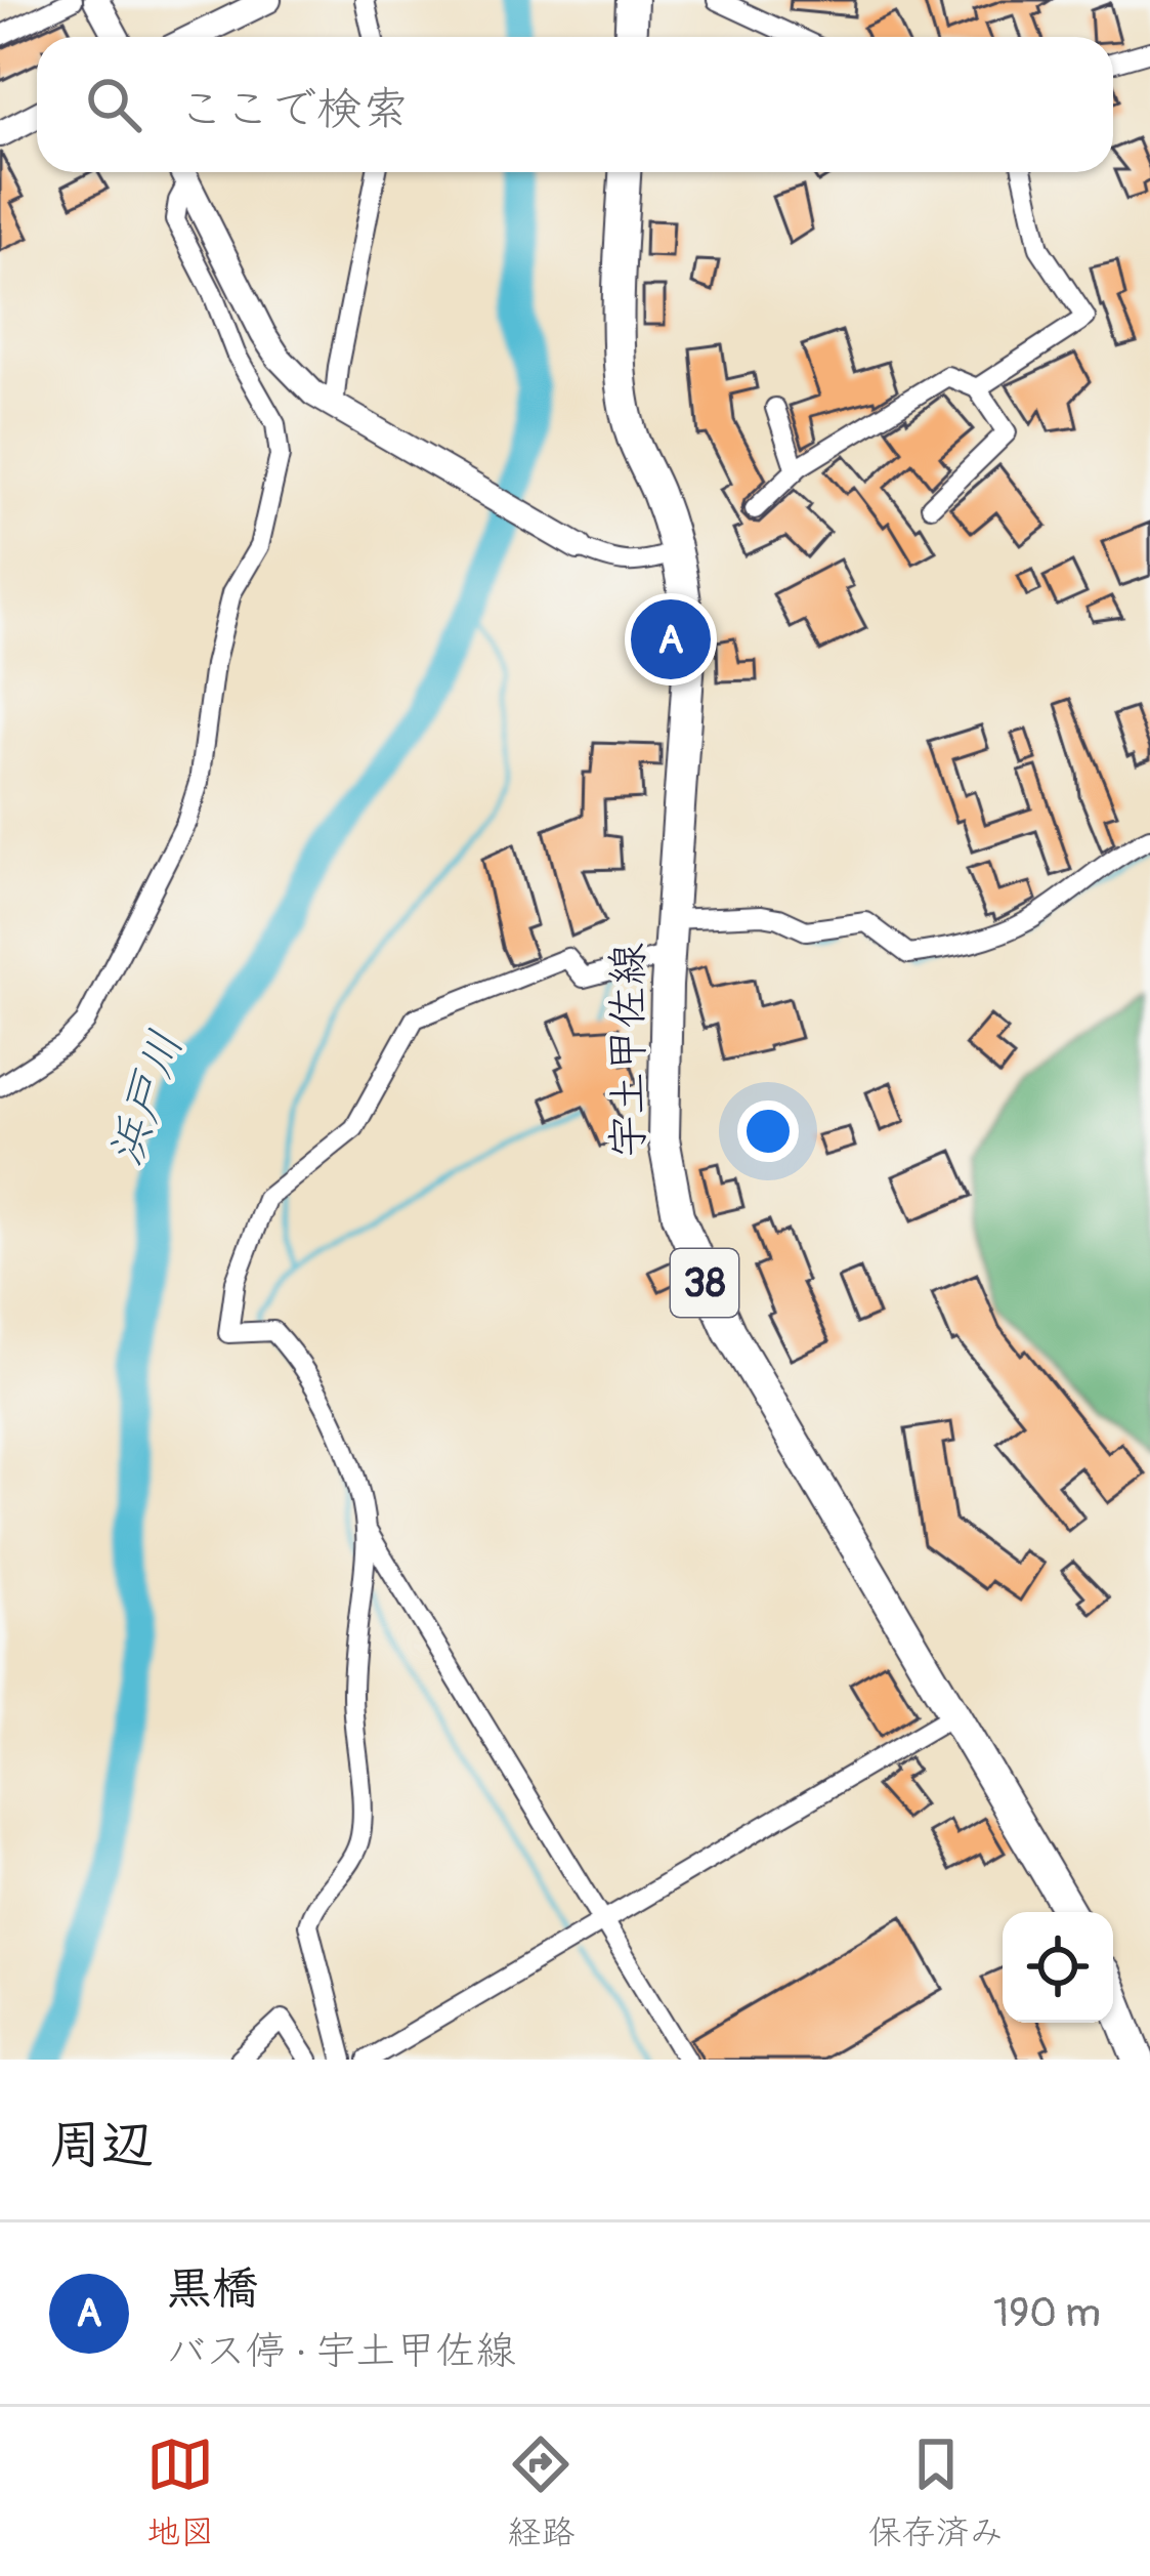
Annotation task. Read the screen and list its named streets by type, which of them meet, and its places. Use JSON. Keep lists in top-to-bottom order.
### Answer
{
  "streets": {
    "main road": ["宇土甲佐線", "38"]
  },
  "water": ["浜戸川"],
  "page": {
    "search": "ここで検索",
    "pins": "A",
    "heading": "周辺",
    "list": [
      {
        "mark": "A",
        "name": "黒橋",
        "note": "バス停 · 宇土甲佐線",
        "value": "190 m"
      }
    ],
    "nav": ["地図", "経路", "保存済み"]
  }
}
